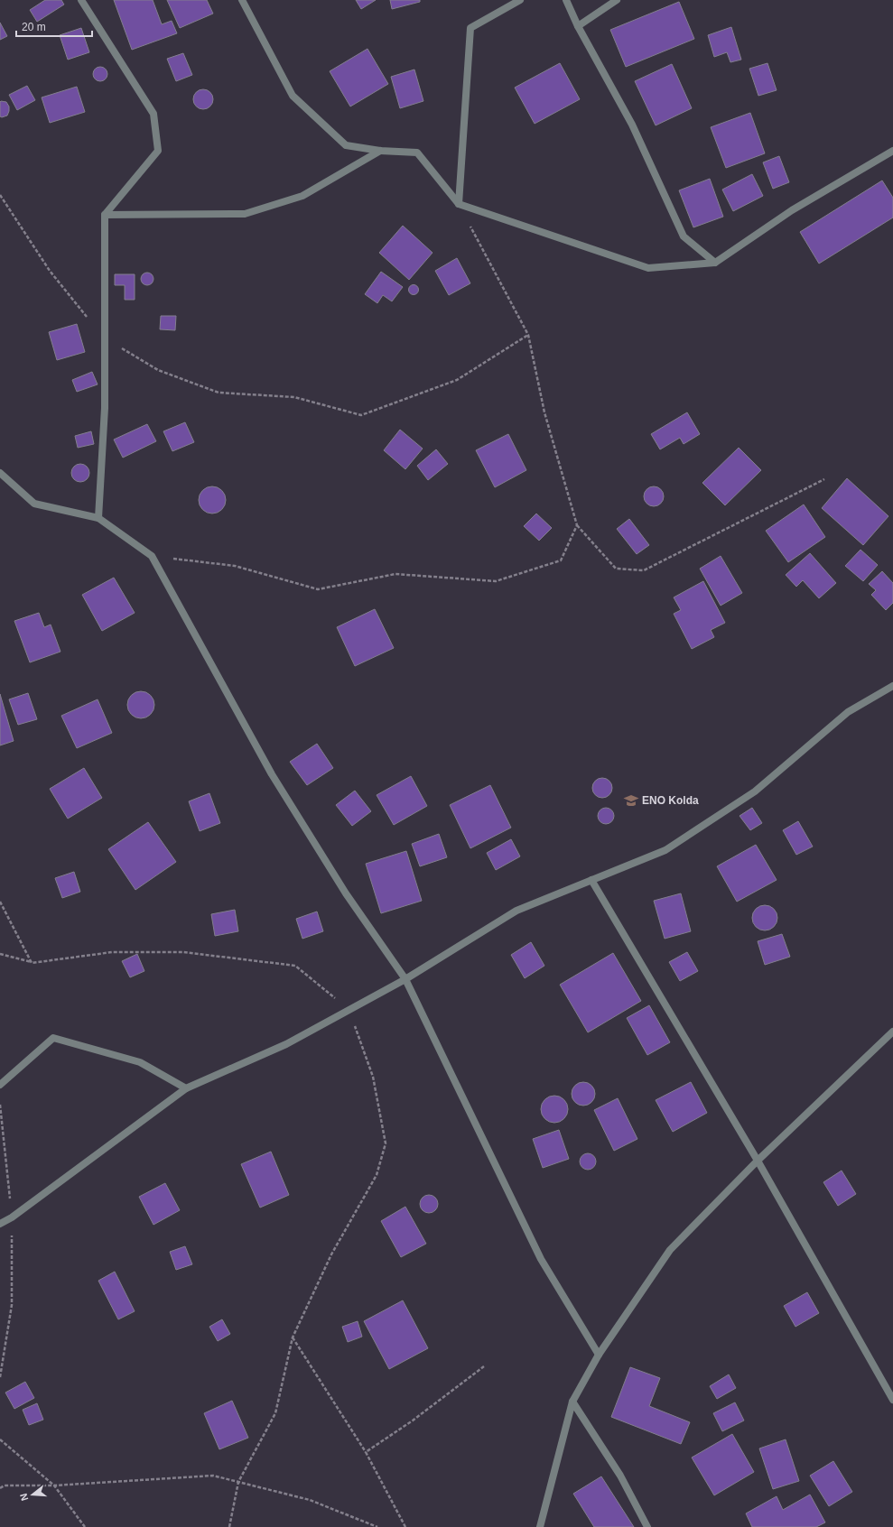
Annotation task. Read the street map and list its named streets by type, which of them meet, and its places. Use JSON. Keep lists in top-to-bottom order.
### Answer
{
  "places": {
    "school or university": ["ENO Kolda"]
  },
  "scale_bar": "20 m",
  "north": "left"
}
